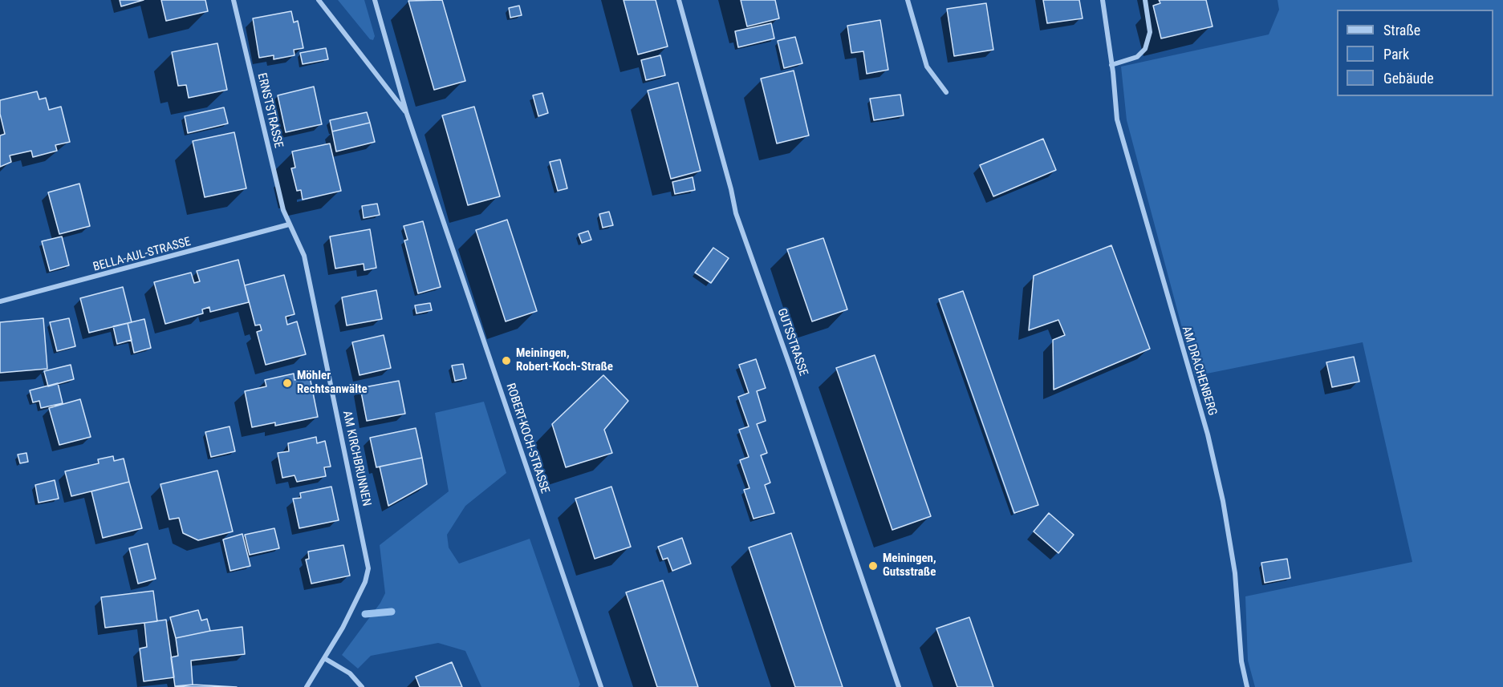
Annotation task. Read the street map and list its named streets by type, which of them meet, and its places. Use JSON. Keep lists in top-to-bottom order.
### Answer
{
  "streets": {
    "street": [
      "ERNSTSTRASSE",
      "BELLA-AUL-STRASSE",
      "GUTSSTRASSE",
      "AM DRACHENBERG",
      "ROBERT-KOCH-STRASSE",
      "AM KIRCHBRUNNEN"
    ]
  },
  "crossings": [
    ["ERNSTSTRASSE", "BELLA-AUL-STRASSE"],
    ["ERNSTSTRASSE", "AM KIRCHBRUNNEN"],
    ["BELLA-AUL-STRASSE", "AM KIRCHBRUNNEN"]
  ],
  "places": ["Meiningen, Robert-Koch-Straße", "Möhler Rechtsanwälte", "Meiningen, Gutsstraße"],
  "legend": ["Straße", "Park", "Gebäude"]
}
